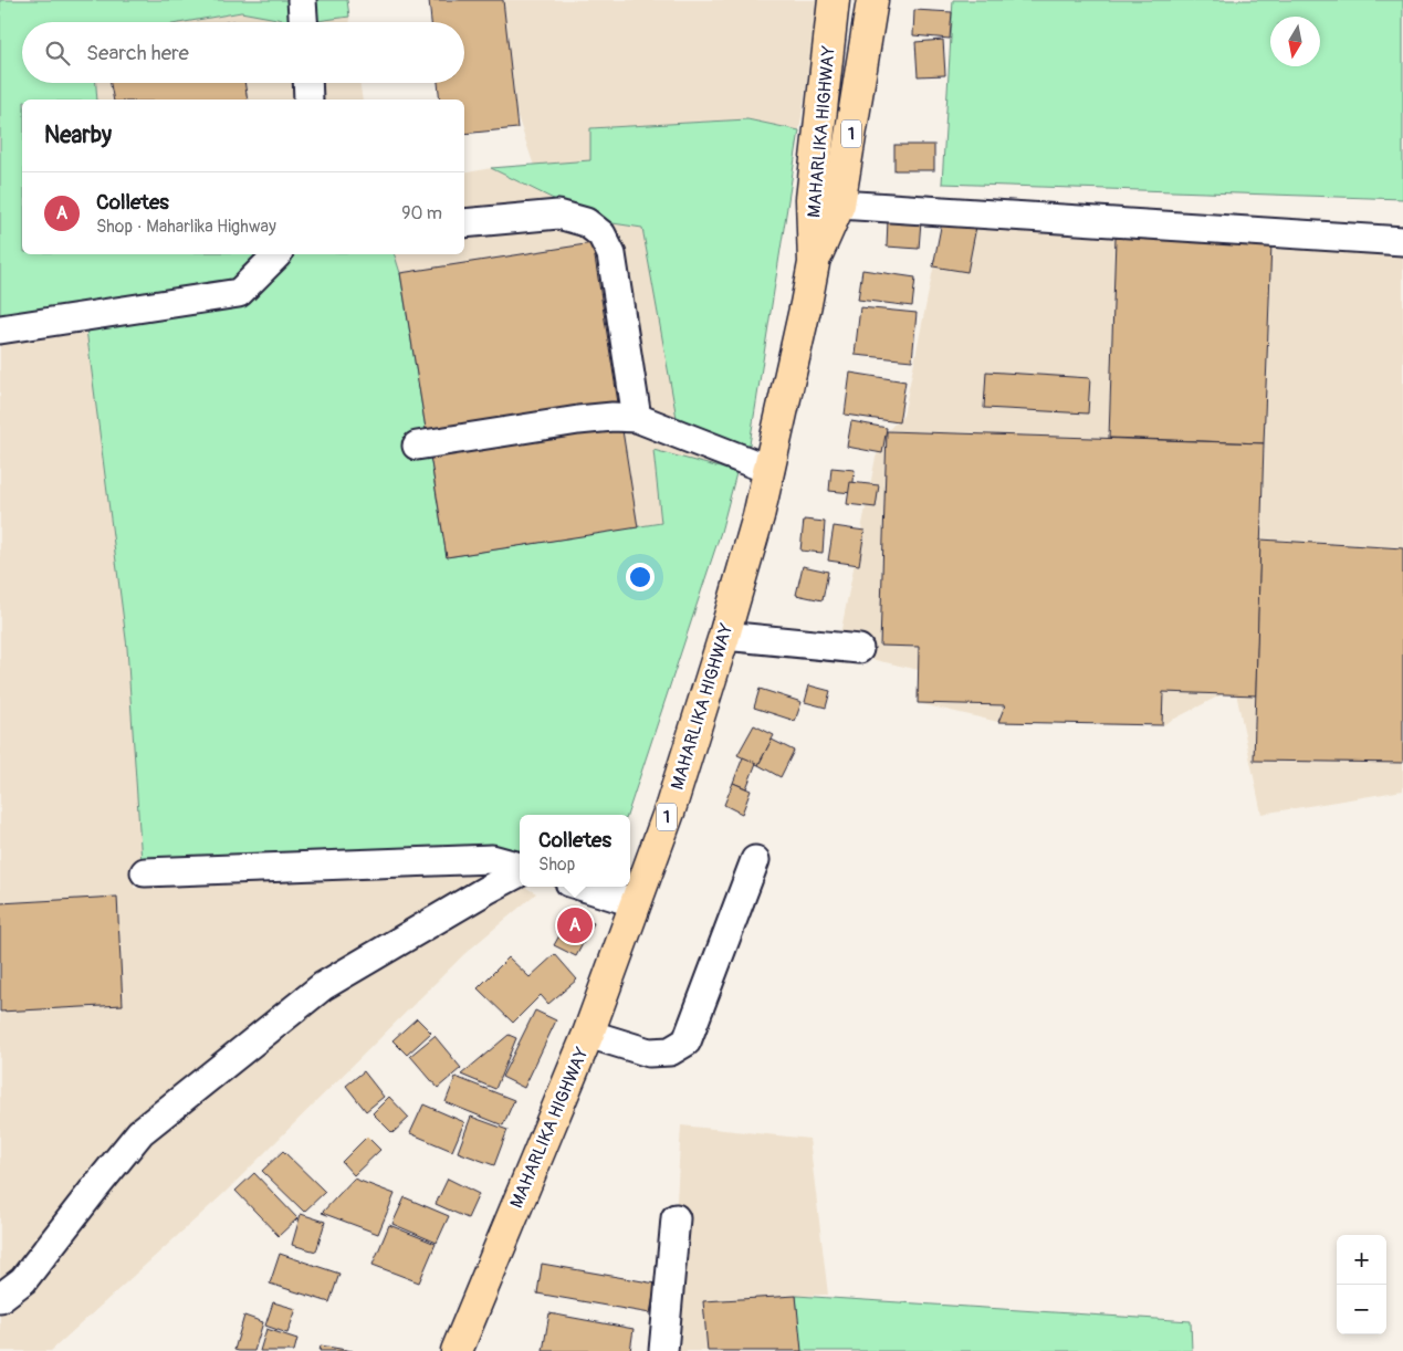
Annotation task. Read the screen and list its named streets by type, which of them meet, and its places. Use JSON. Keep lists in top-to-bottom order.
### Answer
{
  "streets": {
    "highway": ["MAHARLIKA HIGHWAY", "1"]
  },
  "north": "bottom",
  "page": {
    "search": "Search here",
    "heading": "Nearby",
    "list": [
      {
        "mark": "A",
        "name": "Colletes",
        "note": "Shop · Maharlika Highway",
        "value": "90 m"
      }
    ],
    "popup": ["Colletes", "Shop"],
    "pins": "A",
    "map_buttons": ["+", "−"]
  }
}
